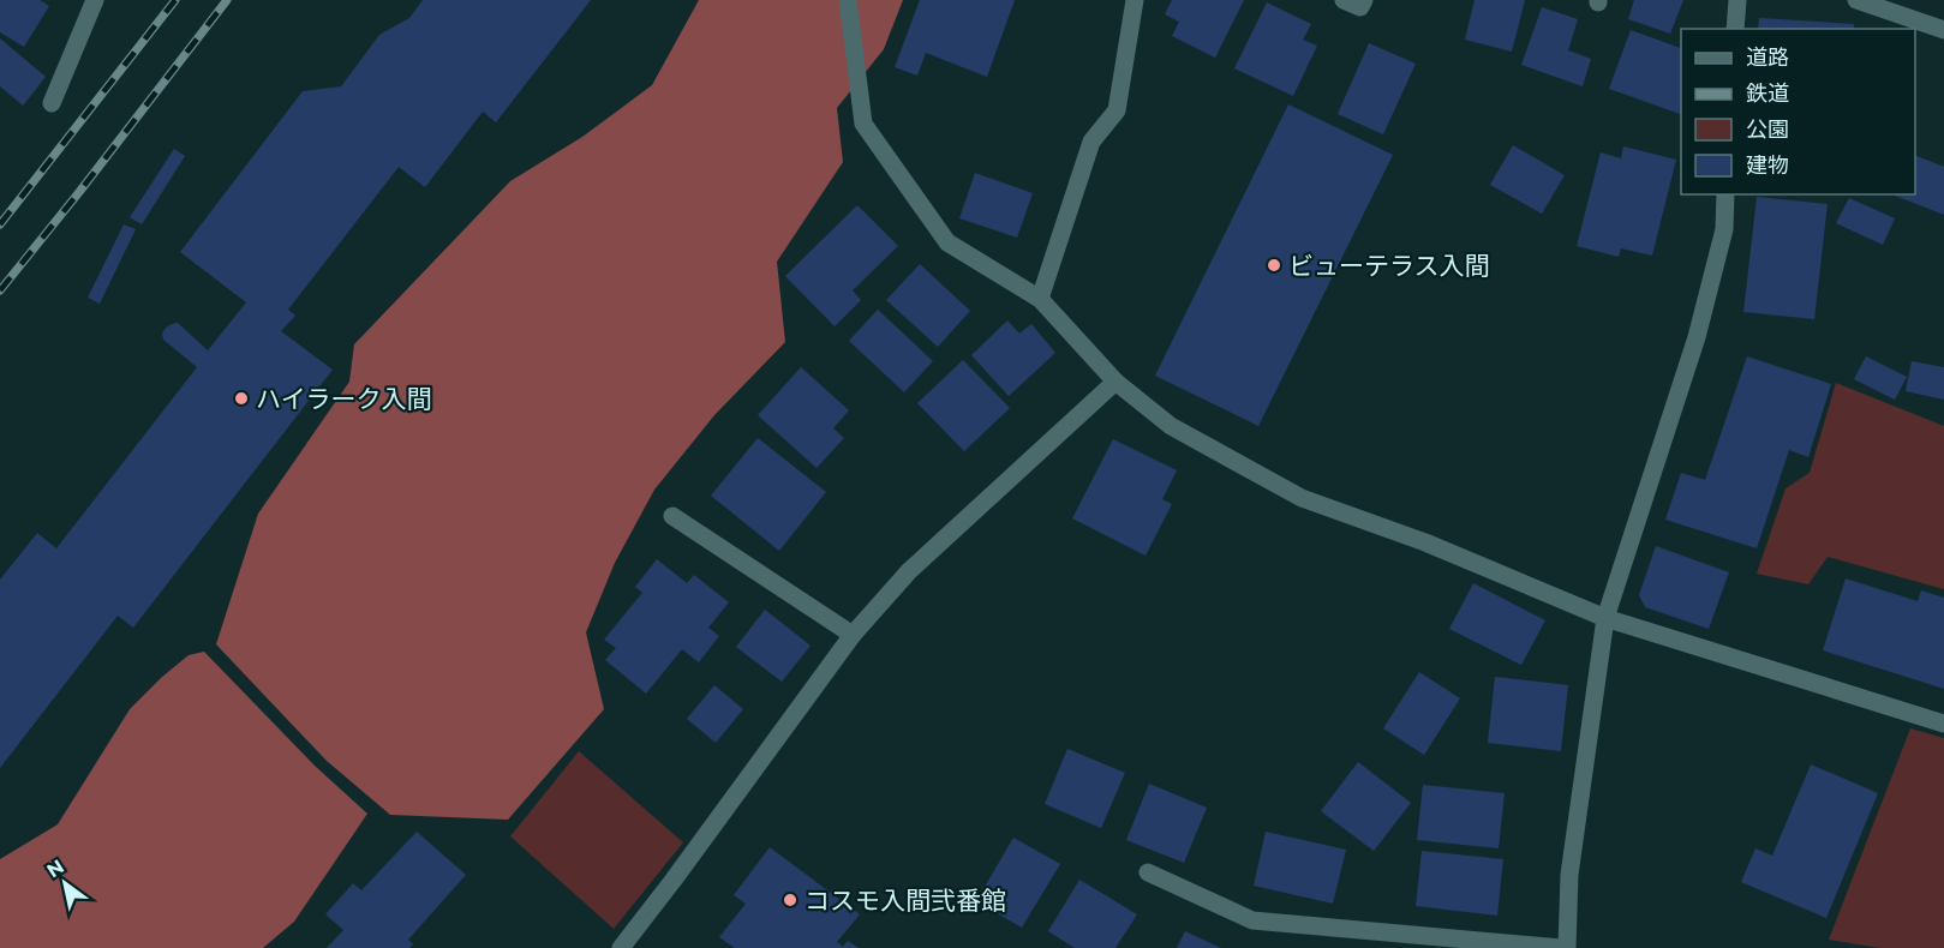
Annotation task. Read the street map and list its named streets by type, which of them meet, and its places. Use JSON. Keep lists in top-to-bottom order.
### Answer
{
  "places": ["ビューテラス入間", "ハイラーク入間", "コスモ入間弐番館"],
  "legend": [
    "道路",
    "鉄道",
    "公園",
    "建物"
  ],
  "north": "top left"
}
